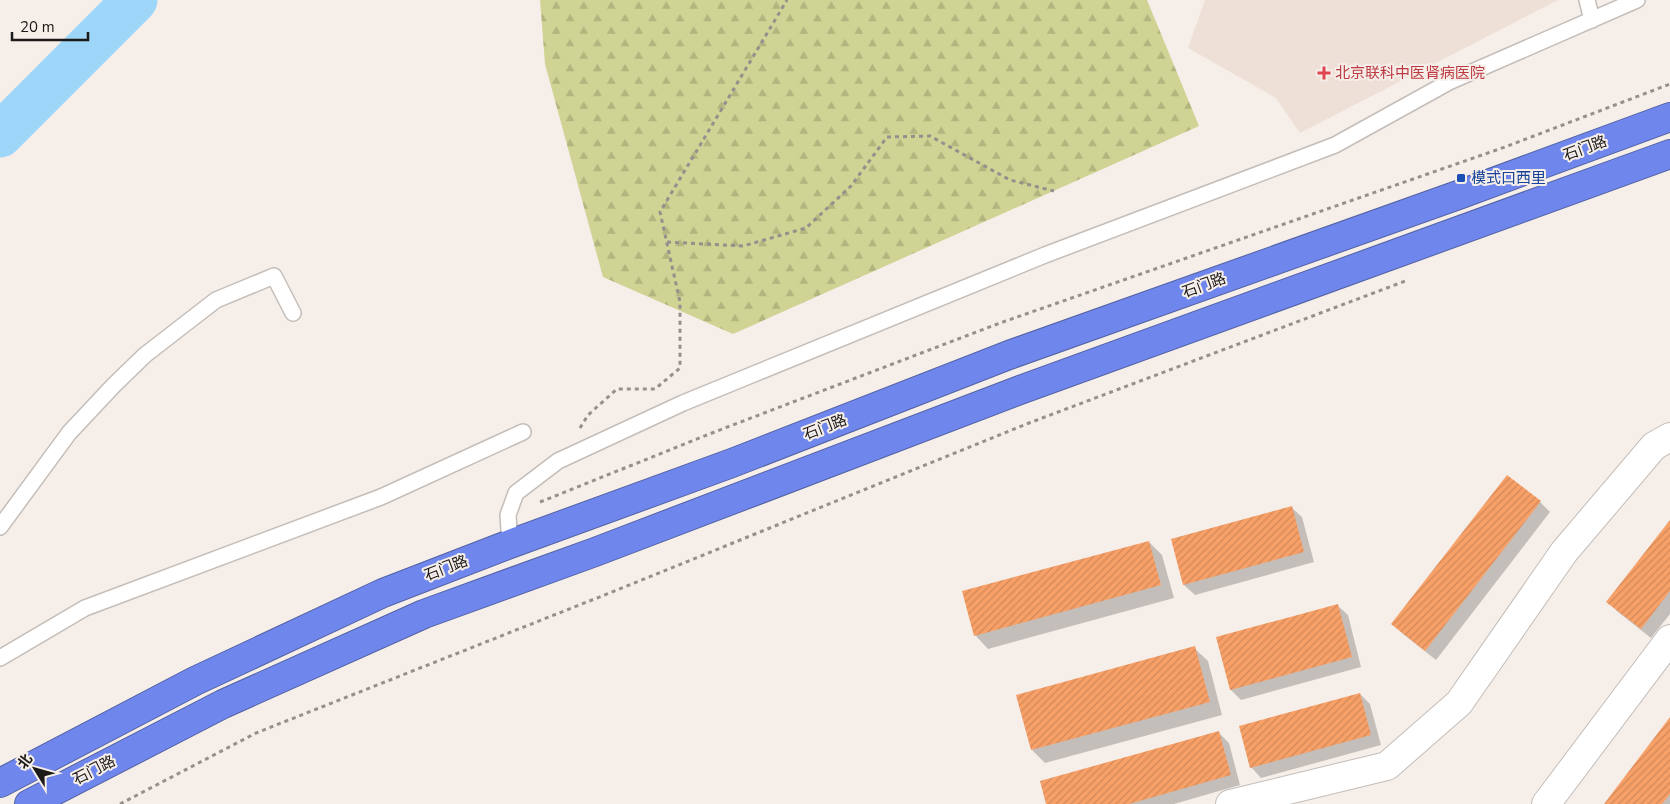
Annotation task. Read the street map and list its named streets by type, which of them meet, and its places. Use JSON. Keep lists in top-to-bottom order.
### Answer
{
  "streets": {
    "highway": ["石门路"]
  },
  "places": {
    "health": ["北京联科中医肾病医院"],
    "transit": ["模式口西里"]
  },
  "scale_bar": "20 m",
  "north": "top left"
}
